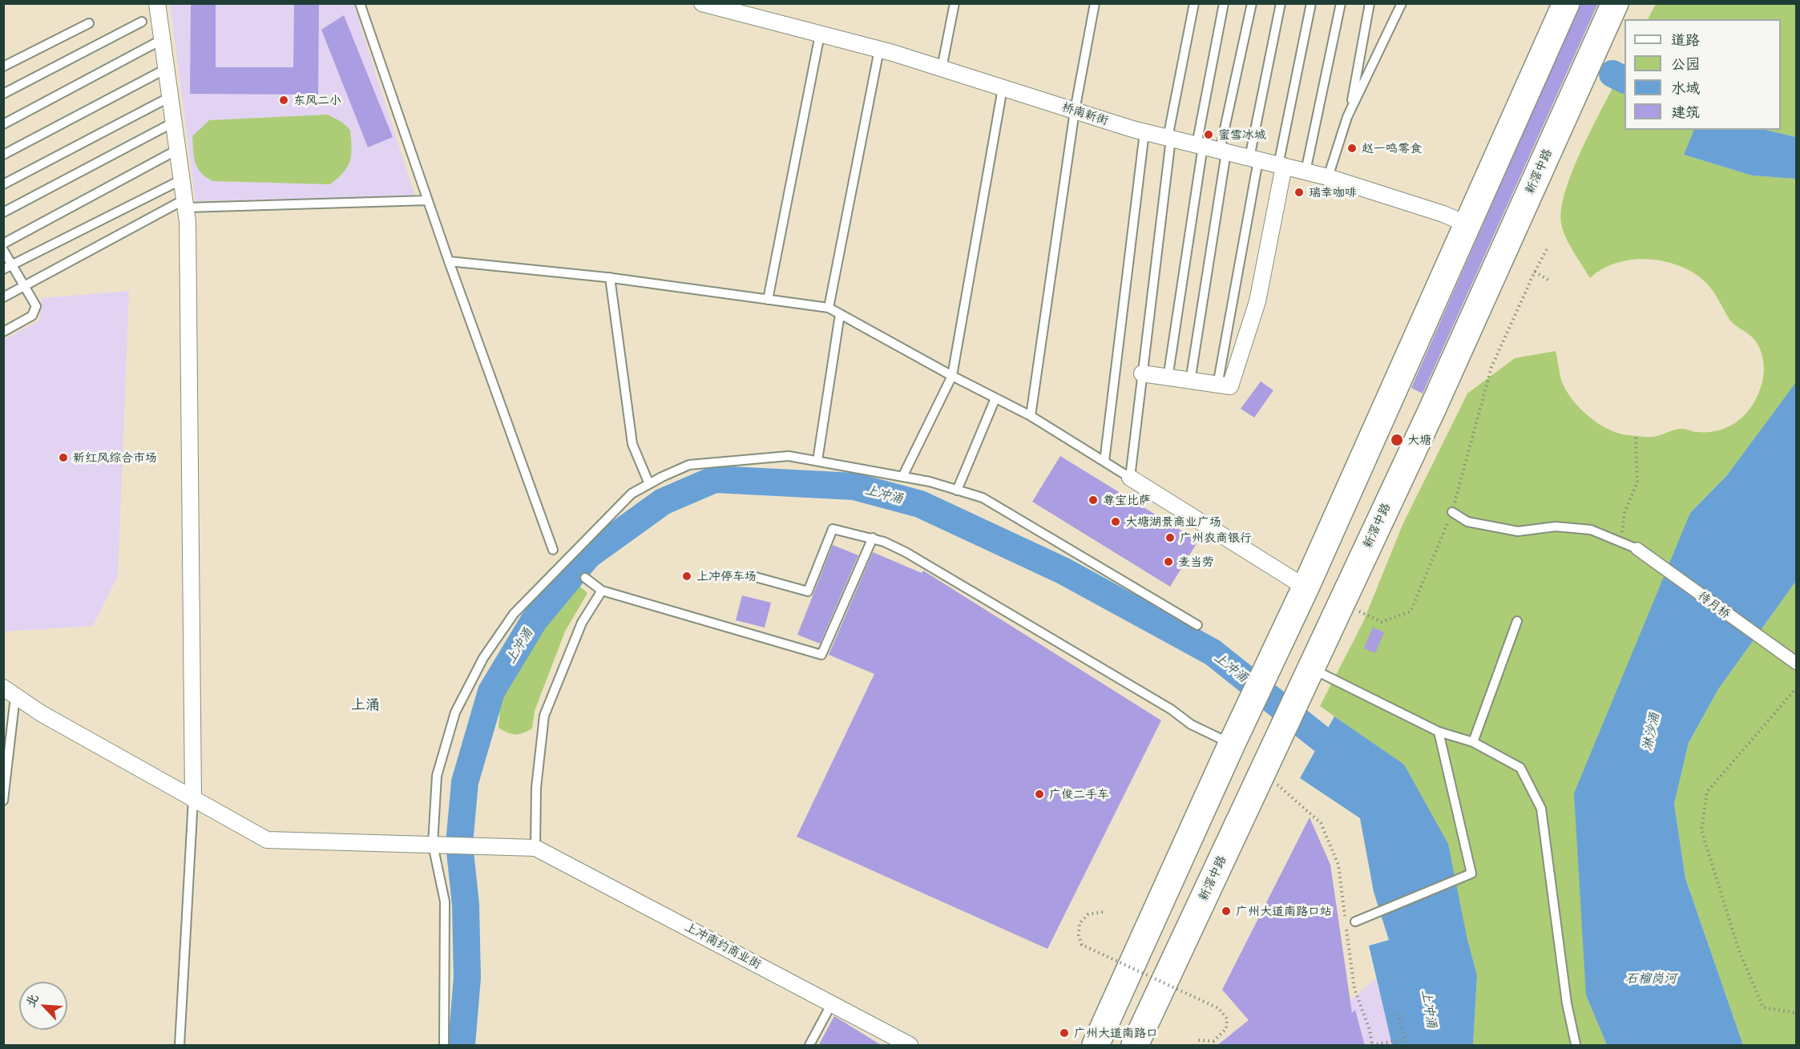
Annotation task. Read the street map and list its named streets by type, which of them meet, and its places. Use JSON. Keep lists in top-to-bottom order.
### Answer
{
  "streets": {
    "highway": ["新滘中路"],
    "street": ["桥南新街", "待月桥", "上冲南约商业街"]
  },
  "districts": ["上涌"],
  "water": ["上冲涌", "淋沙涌", "石榴岗河"],
  "places": [
    "东风二小",
    "蜜雪冰城",
    "赵一鸣零食",
    "瑞幸咖啡",
    "大塘",
    "新红风综合市场",
    "尊宝比萨",
    "大塘湖景商业广场",
    "广州农商银行",
    "麦当劳",
    "上冲停车场",
    "广俊二手车",
    "广州大道南路口站",
    "广州大道南路口"
  ],
  "legend": [
    "道路",
    "公园",
    "水域",
    "建筑"
  ],
  "north": "top left"
}
